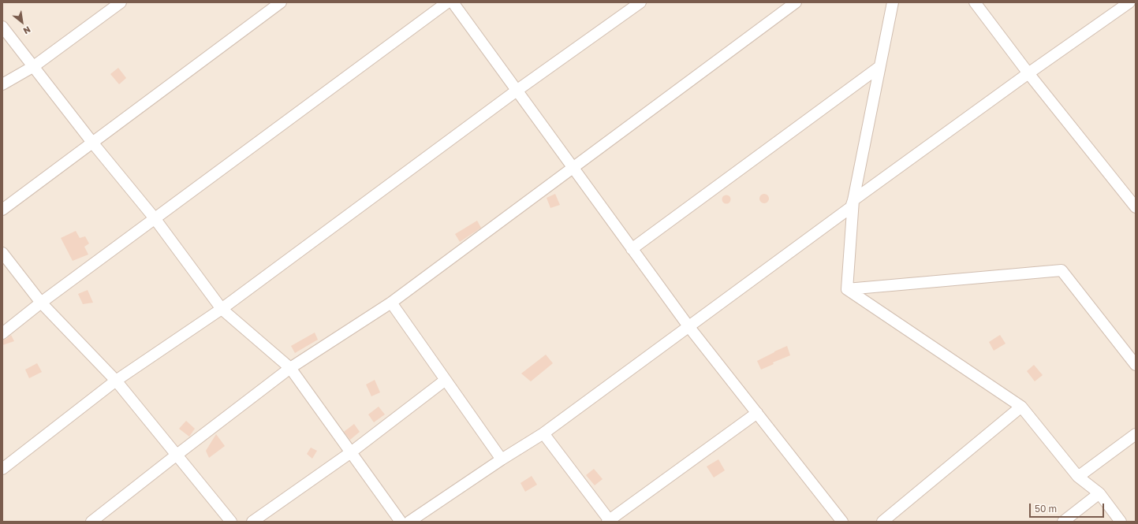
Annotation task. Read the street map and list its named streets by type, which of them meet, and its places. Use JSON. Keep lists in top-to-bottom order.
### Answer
{
  "scale_bar": "50 m",
  "north": "bottom right"
}
